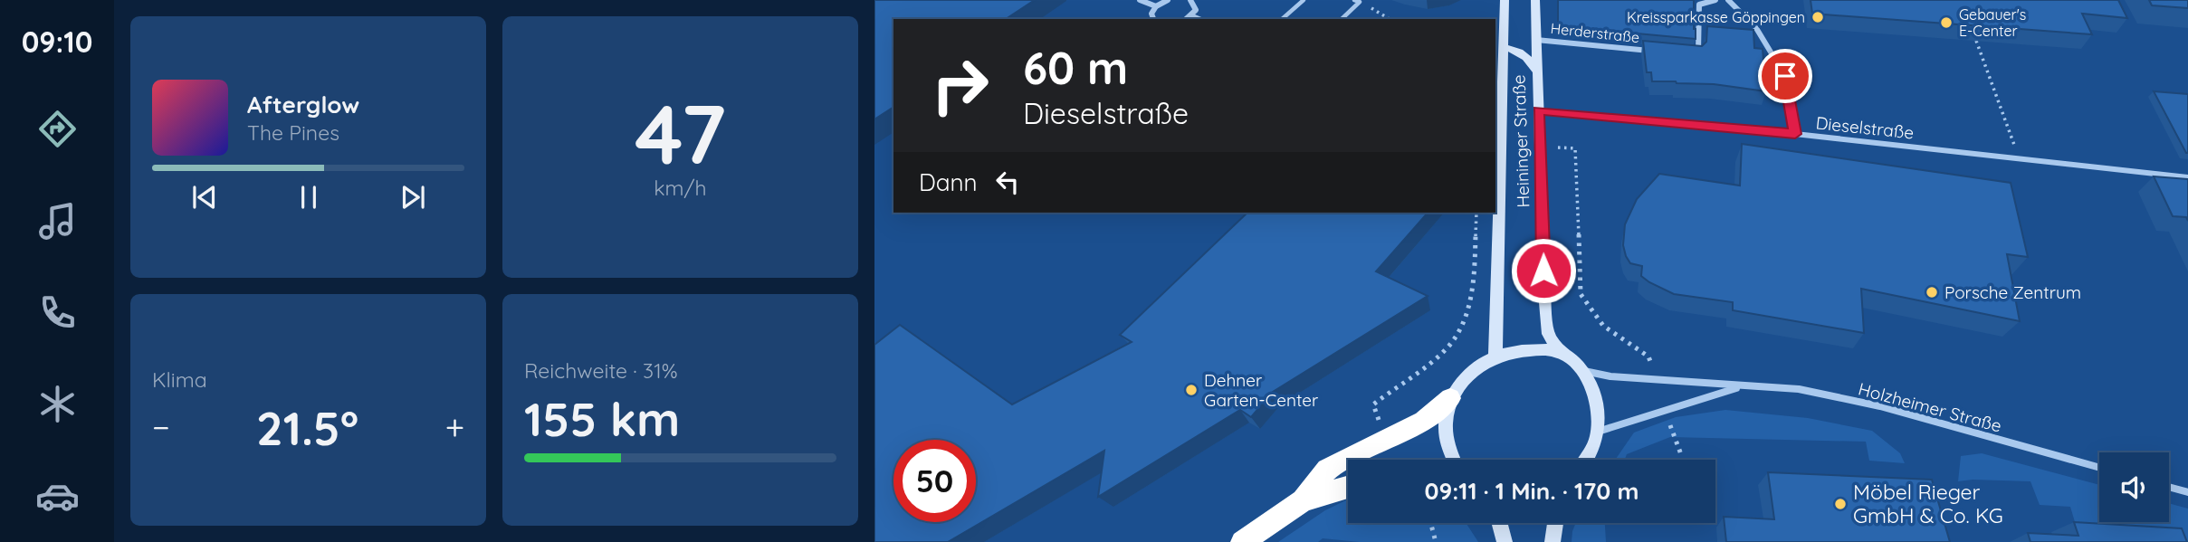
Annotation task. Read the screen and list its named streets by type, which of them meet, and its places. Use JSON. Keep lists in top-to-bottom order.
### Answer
{
  "streets": {
    "main road": ["Heininger Straße"],
    "street": ["Herderstraße", "Dieselstraße", "Holzheimer Straße"]
  },
  "crossings": [
    ["Herderstraße", "Heininger Straße"],
    ["Dieselstraße", "Heininger Straße"]
  ],
  "places": [
    "Kreissparkasse Göppingen",
    "Gebauer's E-Center",
    "Porsche Zentrum",
    "Dehner Garten-Center",
    "Möbel Rieger GmbH & Co. KG"
  ],
  "page": {
    "tabs": "09:10",
    "tile": [
      ["47", "km/h"],
      "Klima",
      ["Reichweite · 31%", "155 km"]
    ],
    "turn": ["60 m", "Dieselstraße"],
    "song": ["Afterglow", "The Pines"],
    "then": "Dann",
    "heat": ["−", "21.5°", "+"],
    "limit": "50",
    "trip": "09:11 · 1 Min. · 170 m"
  }
}
